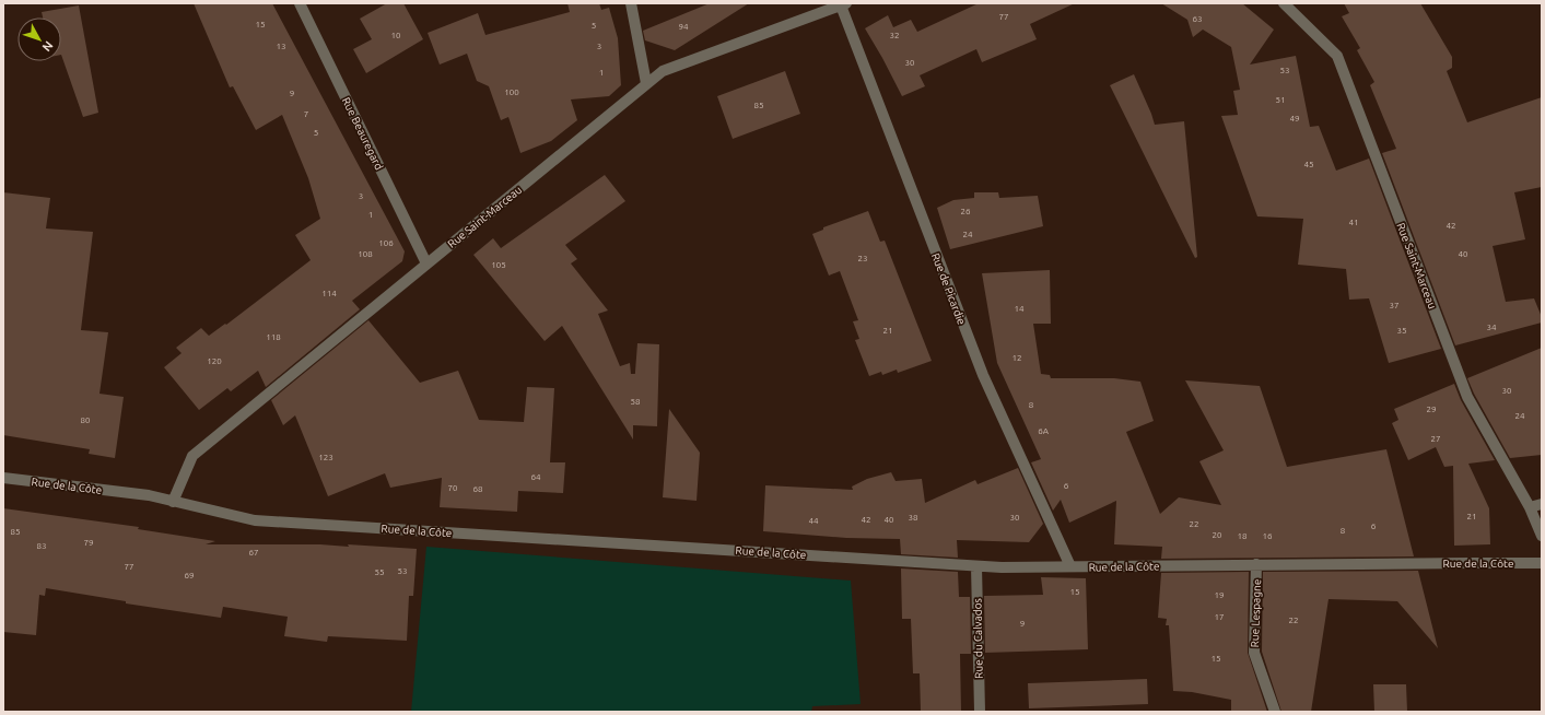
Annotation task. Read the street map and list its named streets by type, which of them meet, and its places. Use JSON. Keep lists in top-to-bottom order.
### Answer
{
  "streets": {
    "street": [
      "Rue Beauregard",
      "Rue Saint-Marceau",
      "Rue de Picardie",
      "Rue de la Côte",
      "Rue Lespagne",
      "Rue du Calvados"
    ]
  },
  "crossings": [
    ["Rue Beauregard", "Rue Saint-Marceau"],
    ["Rue Saint-Marceau", "Rue de Picardie"],
    ["Rue Saint-Marceau", "Rue de la Côte"],
    ["Rue de Picardie", "Rue de la Côte"],
    ["Rue de la Côte", "Rue Lespagne"],
    ["Rue de la Côte", "Rue du Calvados"]
  ],
  "house_numbers": [
    "77",
    "63",
    "15",
    "5",
    "94",
    "10",
    "32",
    "13",
    "3",
    "30",
    "53",
    "1",
    "100",
    "9",
    "51",
    "85",
    "7",
    "49",
    "5",
    "45",
    "3",
    "26",
    "1",
    "41",
    "42",
    "24",
    "106",
    "108",
    "40",
    "23",
    "105",
    "114",
    "37",
    "14",
    "34",
    "21",
    "35",
    "118",
    "12",
    "120",
    "30",
    "58",
    "8",
    "29",
    "24",
    "80",
    "6A",
    "27",
    "123",
    "64",
    "6",
    "70",
    "68",
    "21",
    "38",
    "30",
    "42",
    "40",
    "44",
    "22",
    "6",
    "8",
    "85",
    "20",
    "18",
    "16",
    "79",
    "83",
    "67",
    "77",
    "53",
    "55",
    "69",
    "15",
    "19",
    "17",
    "22",
    "9",
    "15"
  ],
  "north": "bottom right"
}
